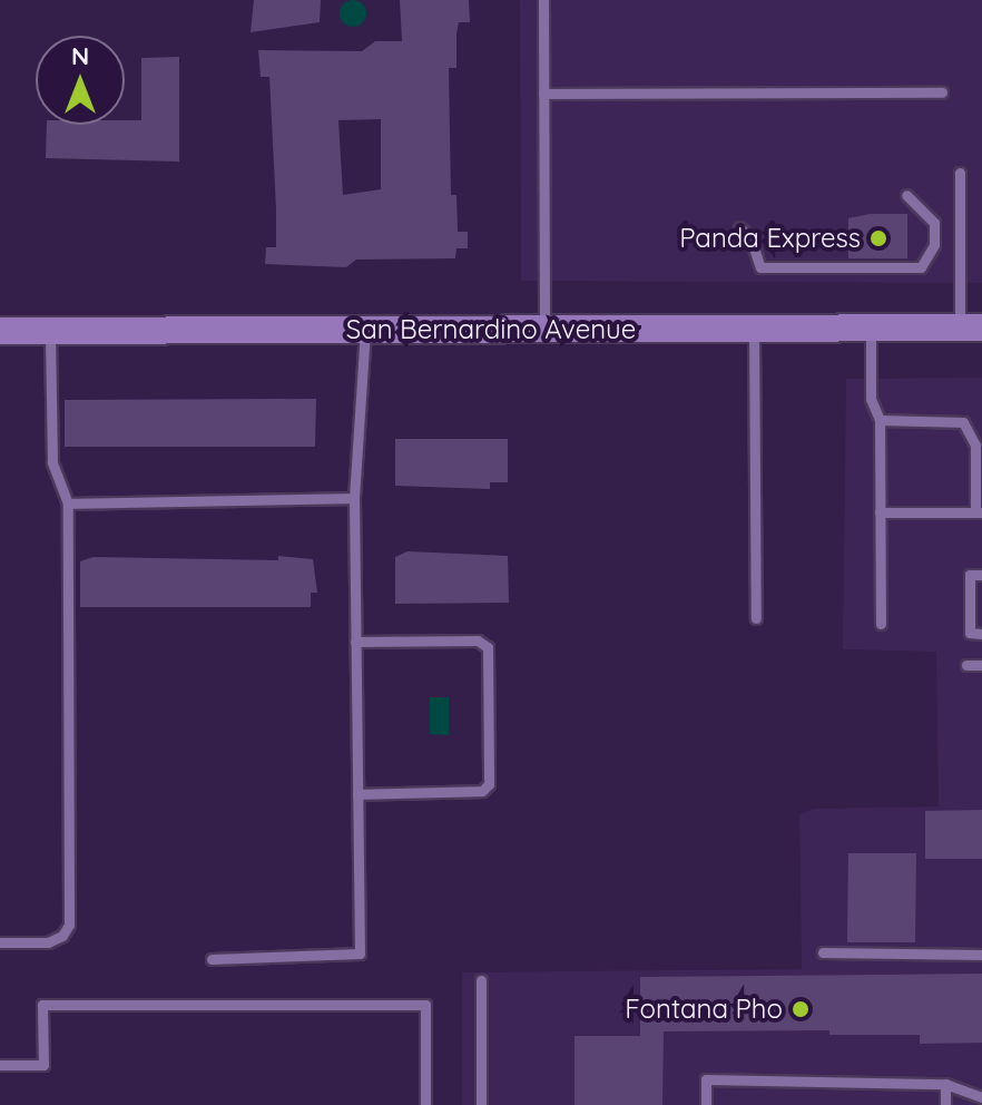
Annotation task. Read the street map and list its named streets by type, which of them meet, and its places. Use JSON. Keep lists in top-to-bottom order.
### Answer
{
  "streets": {
    "main road": ["San Bernardino Avenue"]
  },
  "places": ["Panda Express", "Fontana Pho"],
  "north": "top"
}
